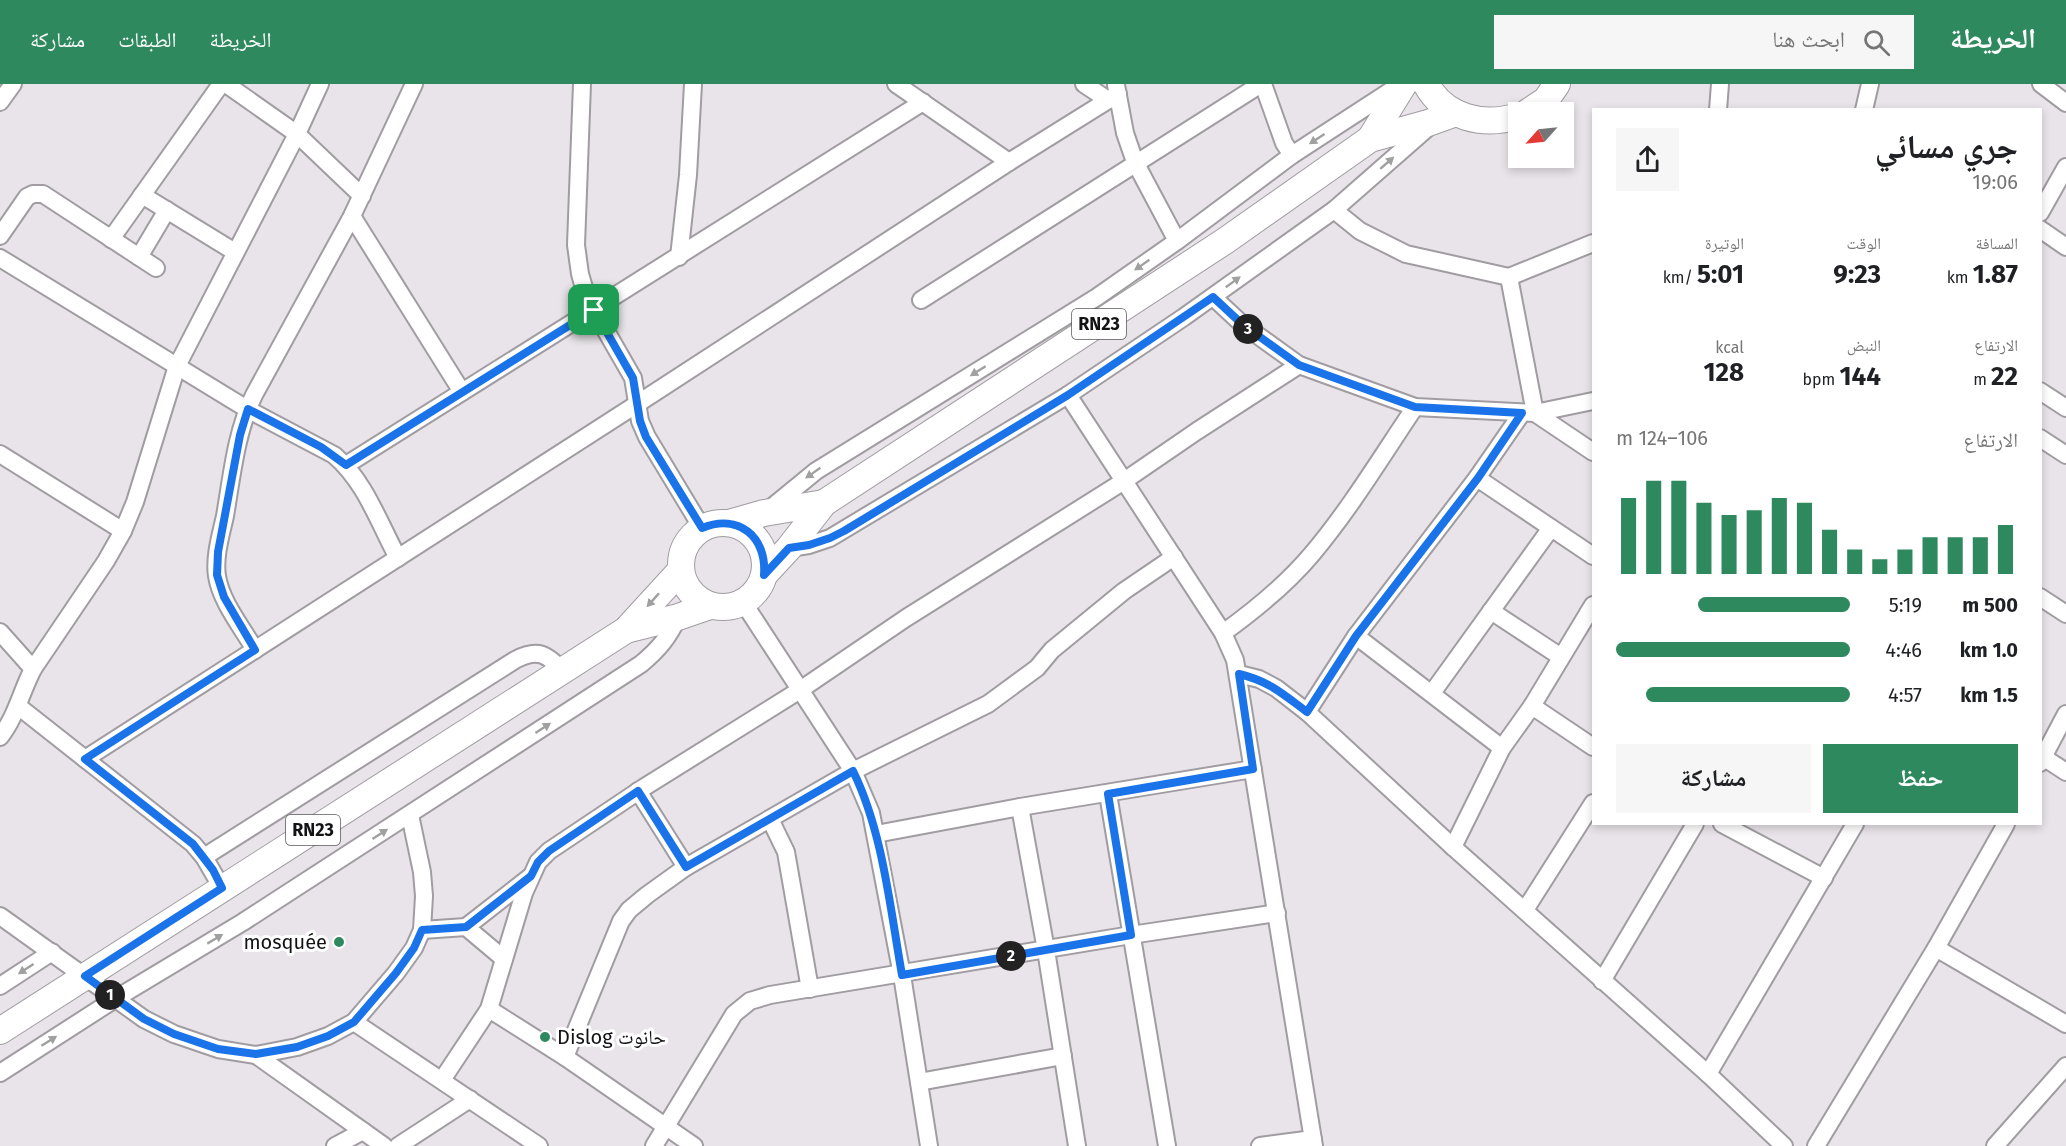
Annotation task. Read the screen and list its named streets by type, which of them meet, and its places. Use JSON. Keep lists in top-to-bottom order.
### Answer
{
  "streets": {
    "main road": ["RN23"]
  },
  "places": ["mosquée", "Dislog حانوت"],
  "north": "bottom left",
  "page": {
    "header": "الخريطة",
    "search": "ابحث هنا",
    "nav": ["الخريطة", "الطبقات", "مشاركة"],
    "heading": ["جري مسائي", "19:06"],
    "stats": [
      ["المسافة", "1.87 km"],
      ["الوقت", "9:23"],
      ["الوتيرة", "5:01 /km"],
      ["الارتفاع", "22 m"],
      ["النبض", "144 bpm"],
      ["kcal", "128"]
    ],
    "pins": ["3", "2", "1"],
    "chart": ["الارتفاع", "106–124 m"],
    "list": [
      {
        "name": "500 m",
        "note": "5:19"
      },
      {
        "name": "1.0 km",
        "note": "4:46"
      },
      {
        "name": "1.5 km",
        "note": "4:57"
      }
    ],
    "buttons": ["حفظ", "مشاركة"]
  }
}
